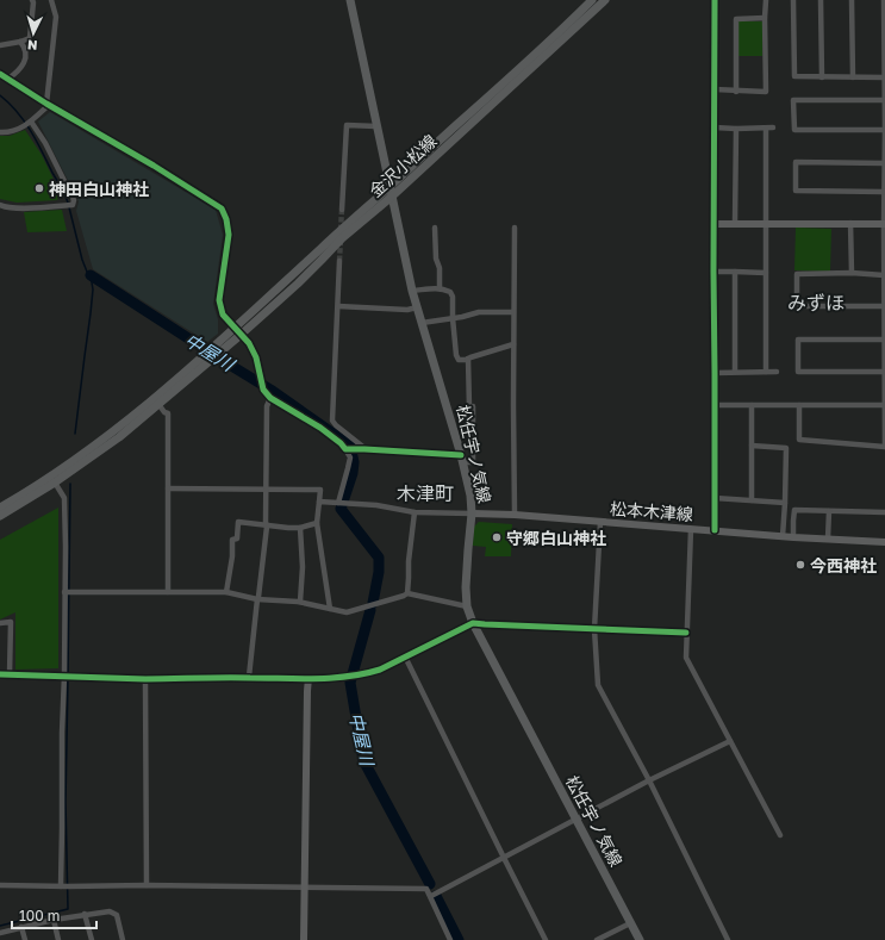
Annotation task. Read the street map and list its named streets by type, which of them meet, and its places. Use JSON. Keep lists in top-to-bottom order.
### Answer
{
  "streets": {
    "main road": ["金沢小松線", "松任宇ノ気線"],
    "street": ["松本木津線"]
  },
  "crossings": [
    ["金沢小松線", "松任宇ノ気線"],
    ["松任宇ノ気線", "松本木津線"]
  ],
  "districts": ["みずほ", "木津町"],
  "water": ["中屋川"],
  "places": ["神田白山神社", "守郷白山神社", "今西神社"],
  "scale_bar": "100 m",
  "north": "bottom"
}
